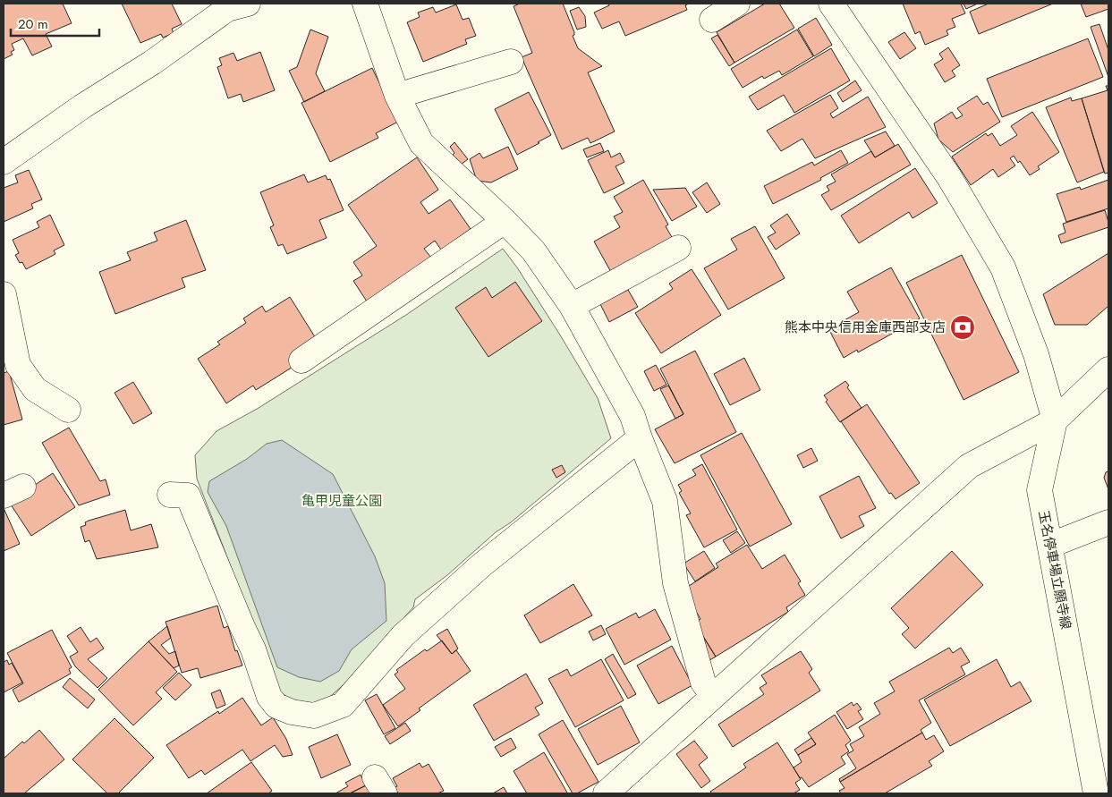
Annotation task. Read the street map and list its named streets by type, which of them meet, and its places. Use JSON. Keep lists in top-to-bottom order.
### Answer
{
  "streets": {
    "street": ["玉名停車場立願寺線"]
  },
  "parks": ["亀甲児童公園"],
  "places": {
    "bank": ["熊本中央信用金庫西部支店"]
  },
  "scale_bar": "20 m"
}
